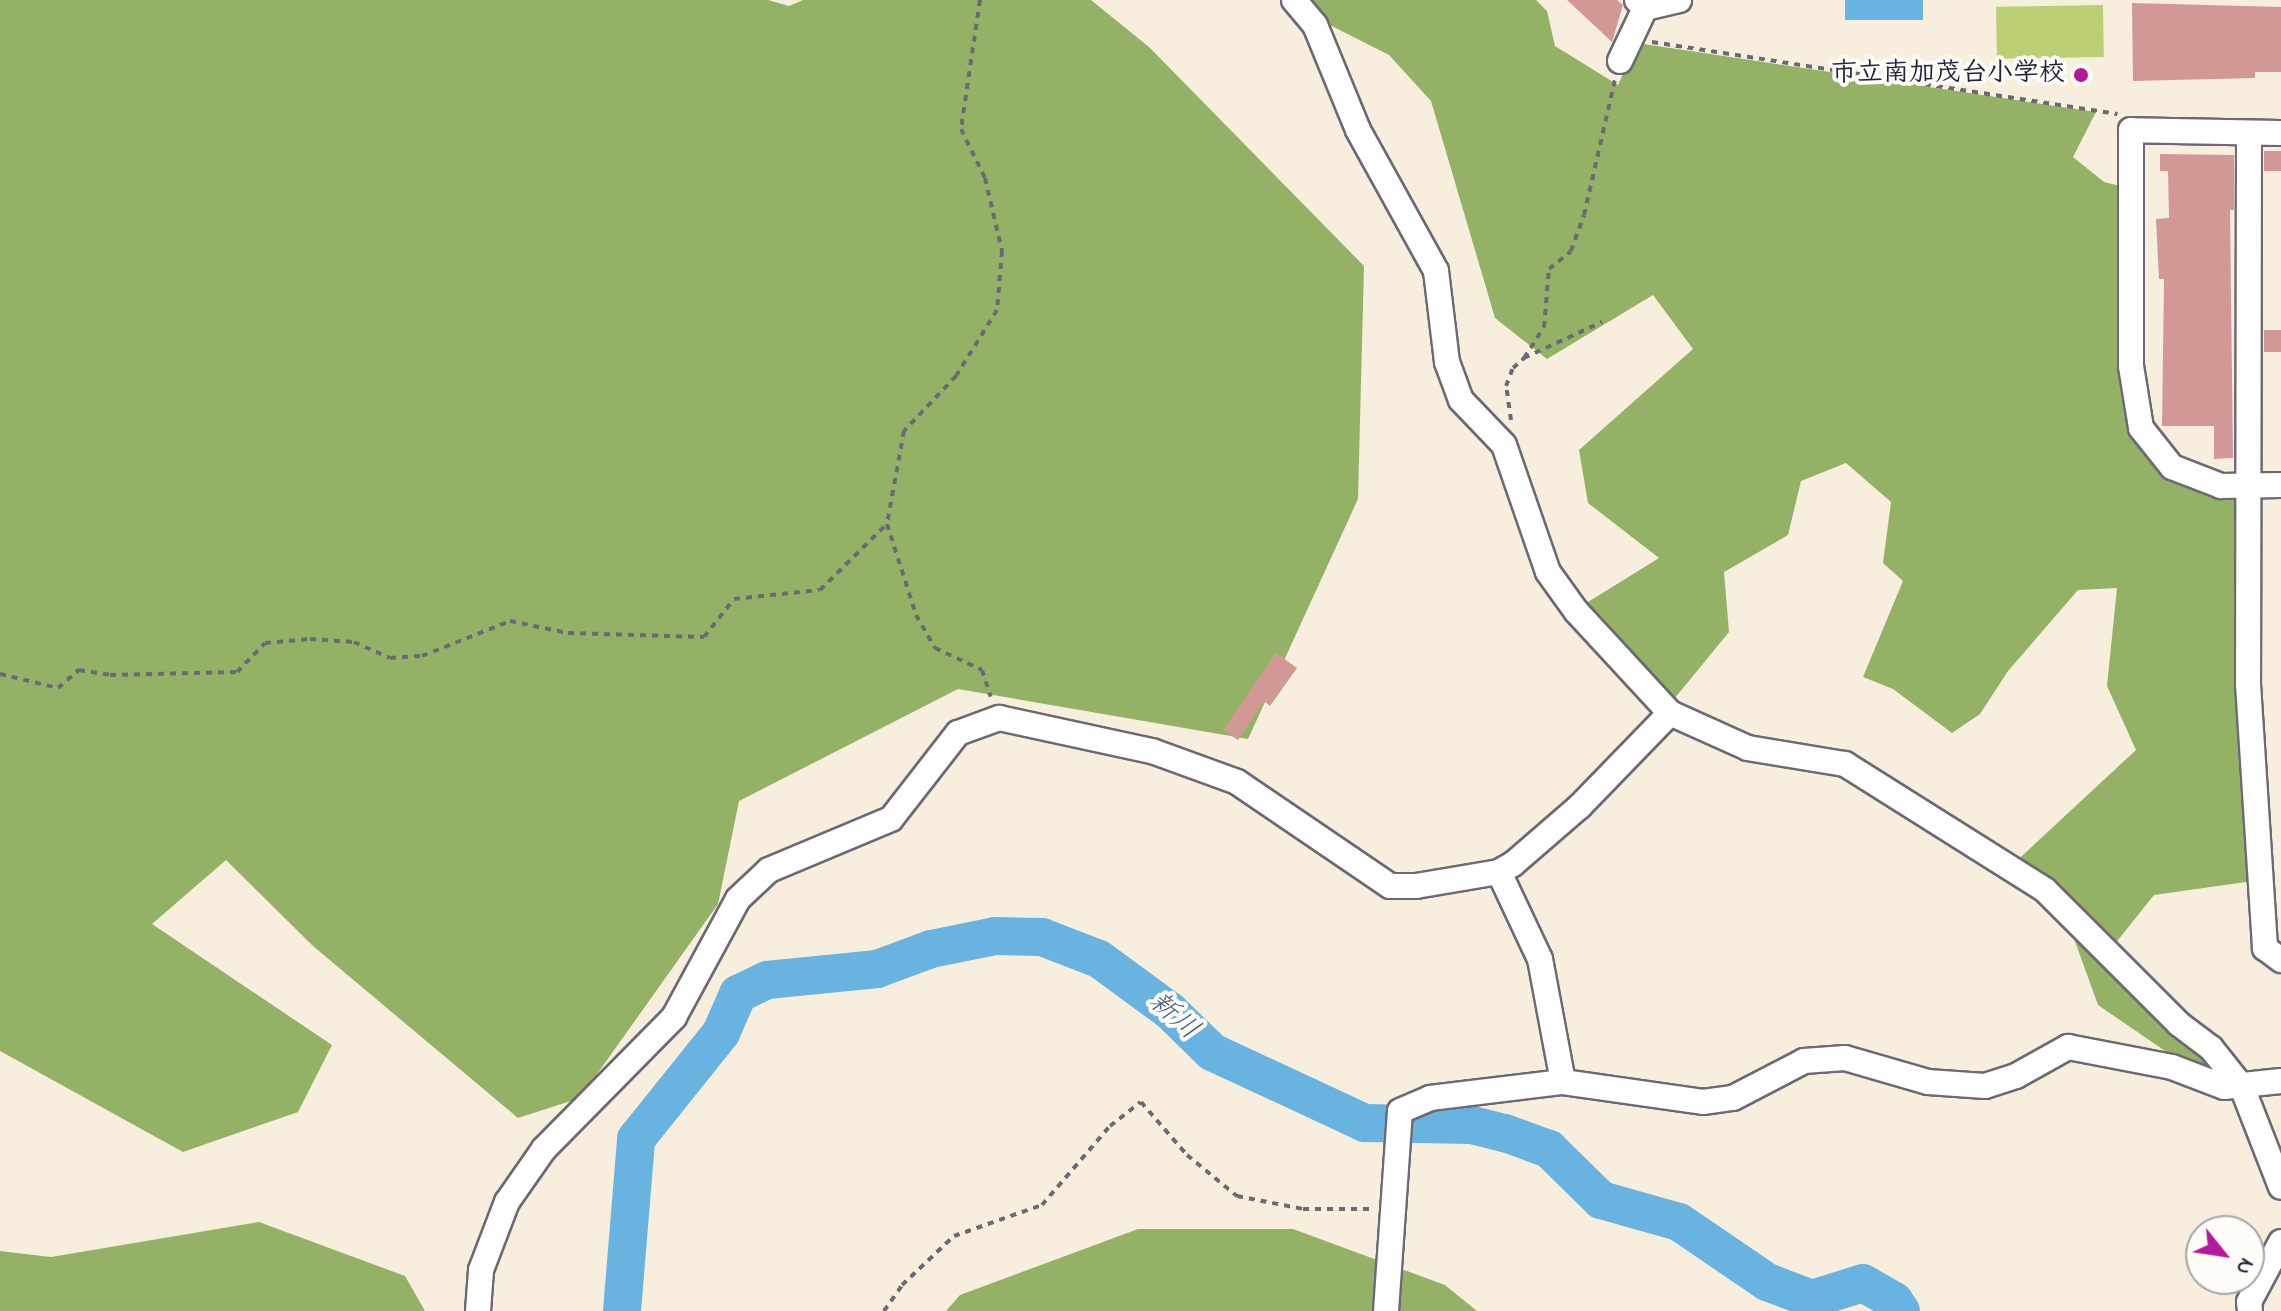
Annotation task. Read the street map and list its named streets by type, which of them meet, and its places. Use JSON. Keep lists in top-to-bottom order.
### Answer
{
  "water": ["新川"],
  "places": ["市立南加茂台小学校"],
  "north": "bottom right"
}
